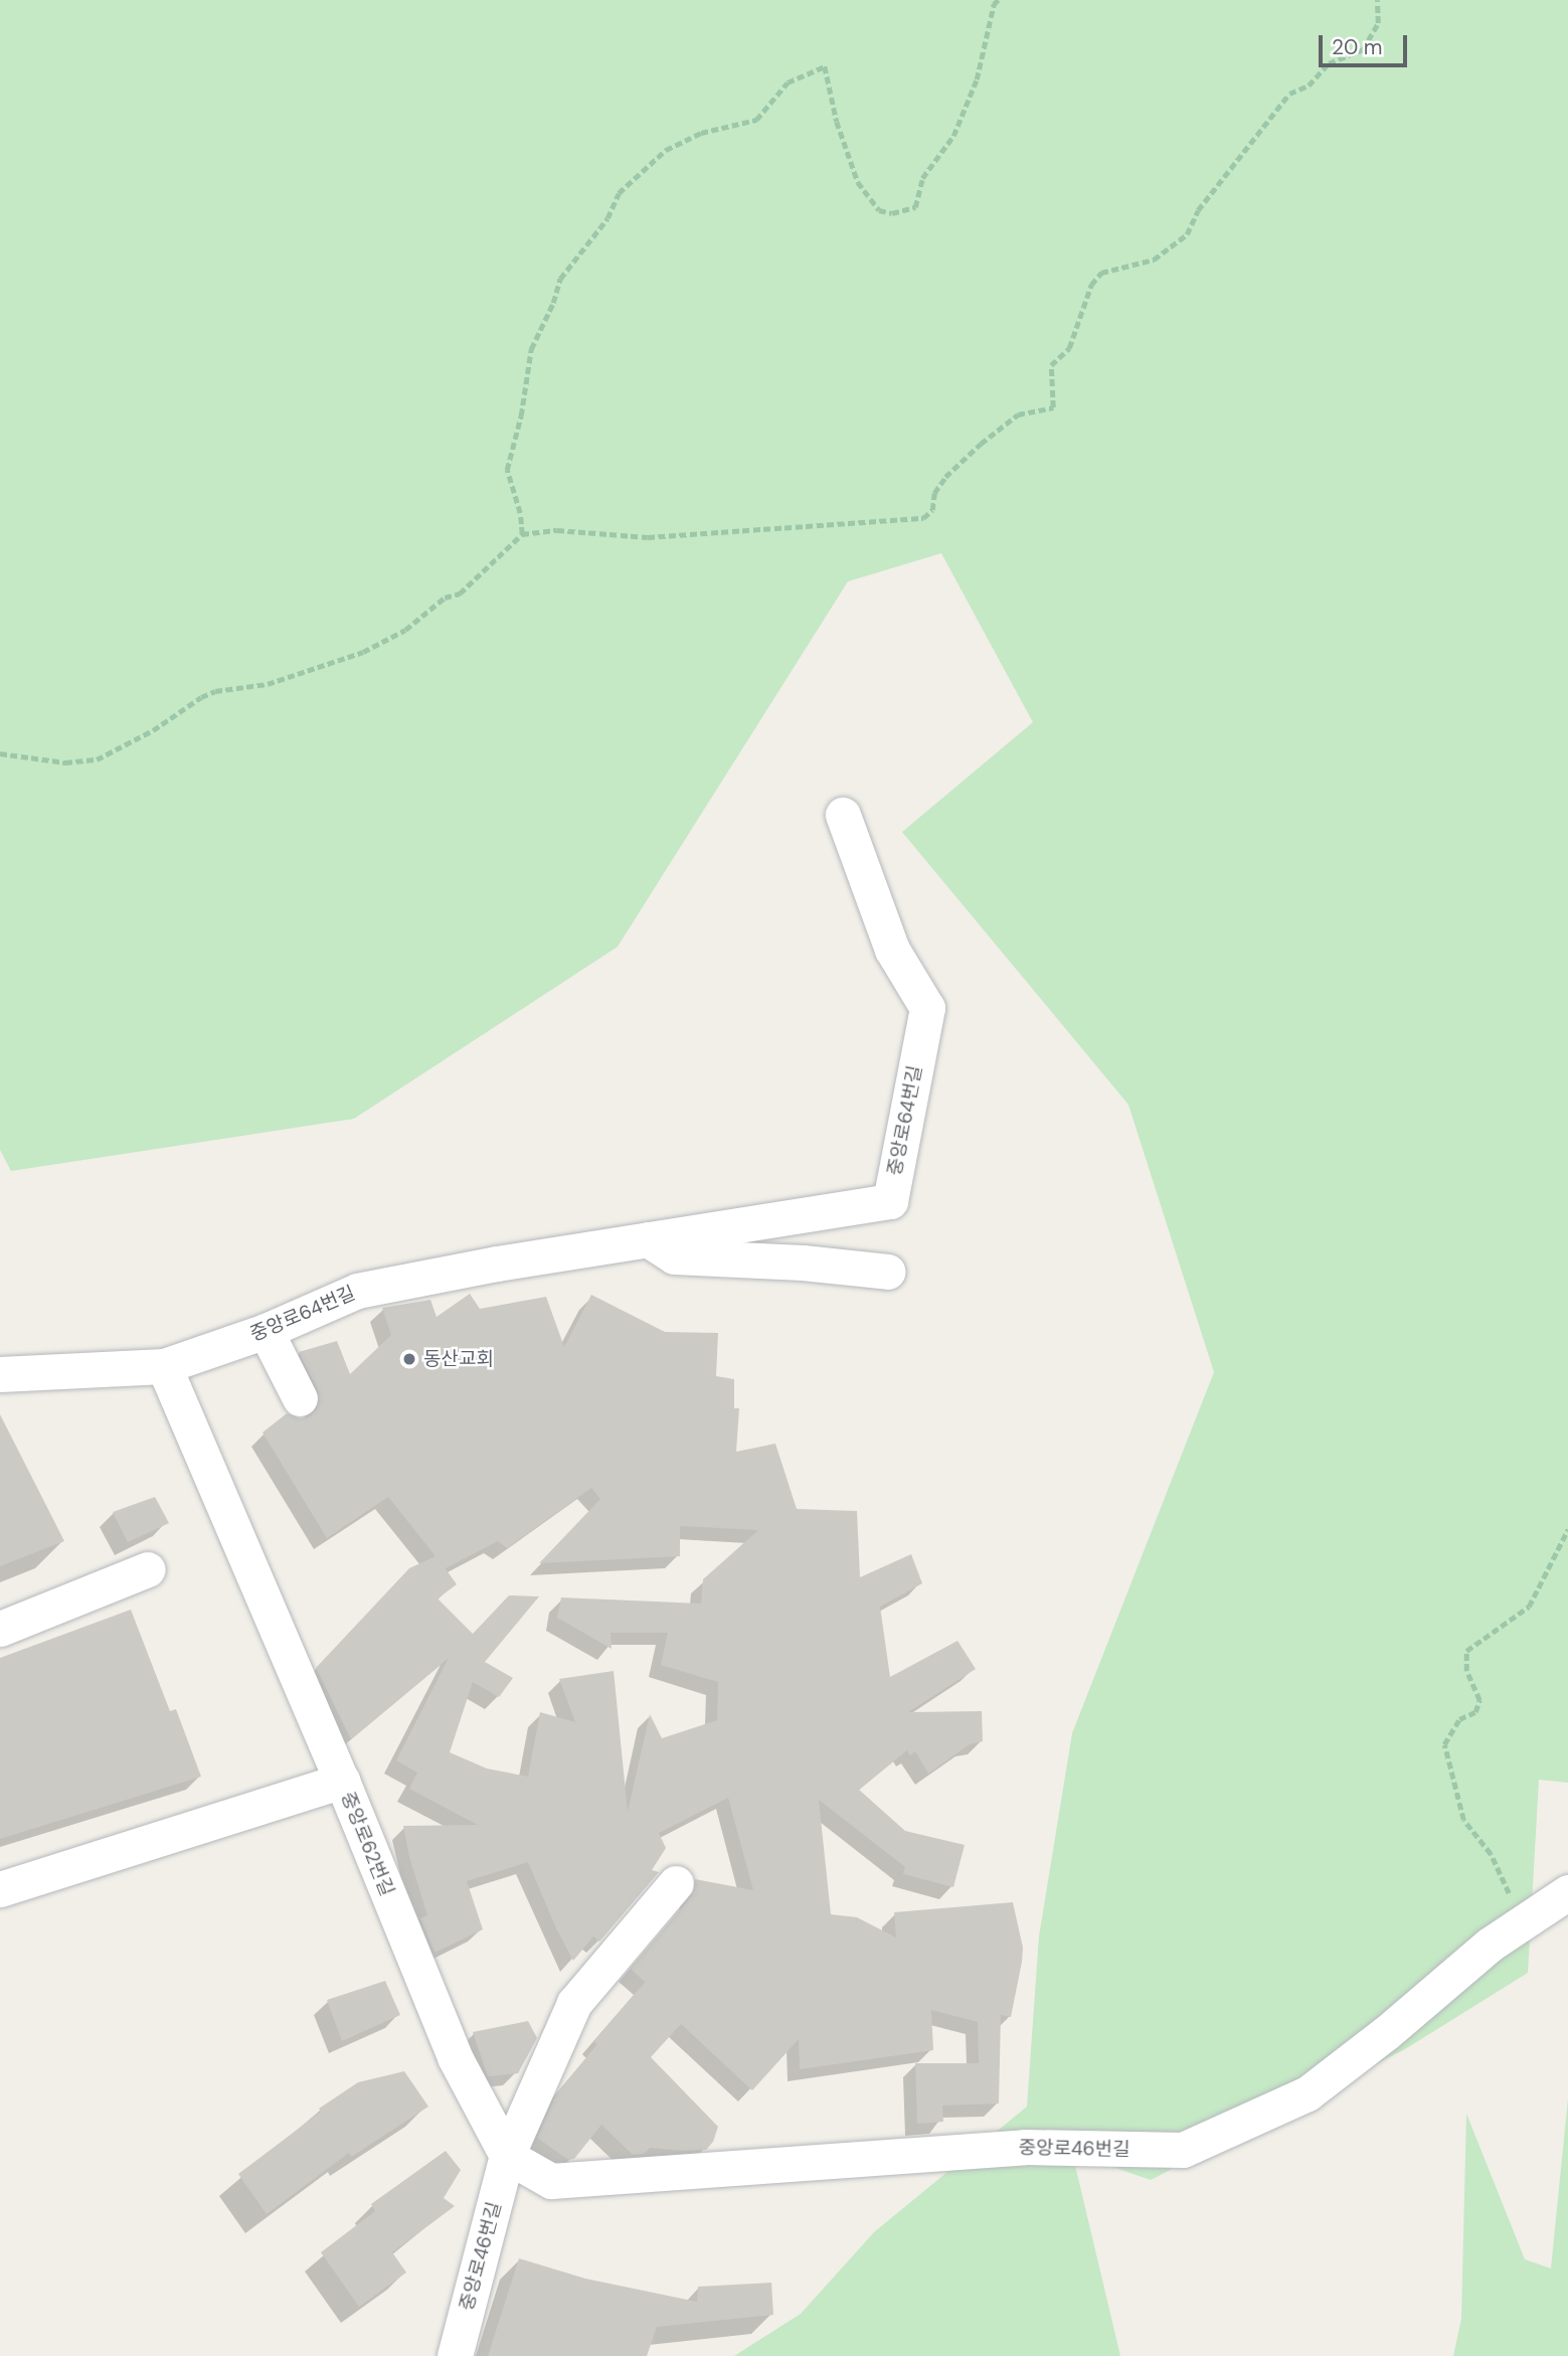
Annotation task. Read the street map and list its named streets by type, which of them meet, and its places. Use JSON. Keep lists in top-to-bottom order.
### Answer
{
  "streets": {
    "street": ["중앙로64번길", "중앙로62번길", "중앙로46번길"]
  },
  "crossings": [
    ["중앙로62번길", "중앙로46번길"]
  ],
  "places": ["동산교회"],
  "scale_bar": "20 m"
}
